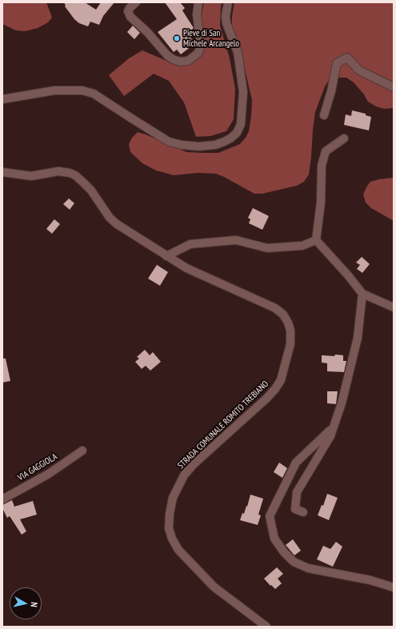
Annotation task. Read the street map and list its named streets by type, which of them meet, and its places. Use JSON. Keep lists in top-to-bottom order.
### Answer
{
  "streets": {
    "street": ["STRADA COMUNALE ROMITO TREBIANO", "VIA GAGGIOLA"]
  },
  "places": ["Pieve di San Michele Arcangelo"],
  "north": "right"
}
